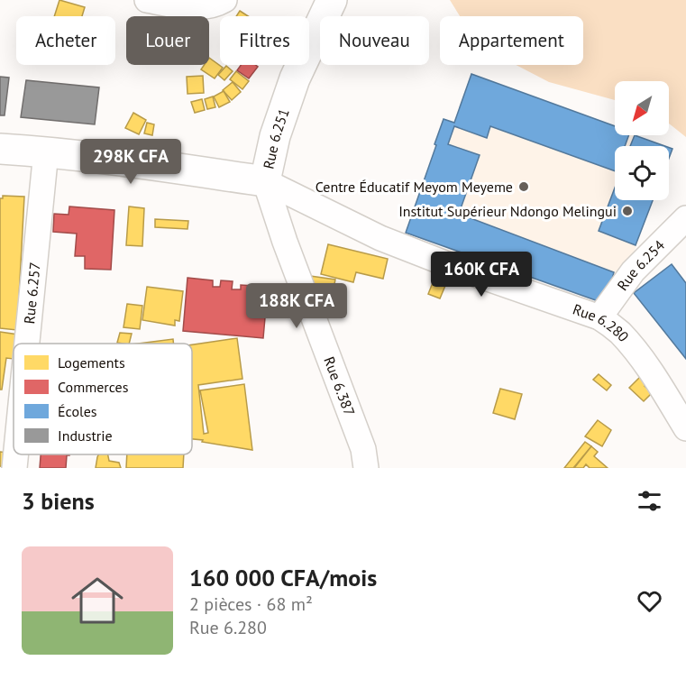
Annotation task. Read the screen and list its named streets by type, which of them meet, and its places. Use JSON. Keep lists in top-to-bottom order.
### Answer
{
  "streets": {
    "main road": ["Rue 6.251"],
    "street": [
      "Rue 6.254",
      "Rue 6.257",
      "Rue 6.280",
      "Rue 6.387"
    ]
  },
  "crossings": [
    ["Rue 6.251", "Rue 6.257"],
    ["Rue 6.251", "Rue 6.280"],
    ["Rue 6.251", "Rue 6.387"],
    ["Rue 6.254", "Rue 6.280"],
    ["Rue 6.280", "Rue 6.387"]
  ],
  "places": ["Centre Éducatif Meyom Meyeme", "Institut Supérieur Ndongo Melingui"],
  "legend": [
    "Logements",
    "Commerces",
    "Écoles",
    "Industrie"
  ],
  "north": "bottom left",
  "page": {
    "chip": [
      "Acheter",
      "Louer",
      "Filtres",
      "Nouveau",
      "Appartement"
    ],
    "price": ["298K CFA", "160K CFA", "188K CFA"],
    "heading": "3 biens",
    "list": [
      {
        "name": "160 000 CFA/mois",
        "note": "2 pièces · 68 m² · Rue 6.280"
      }
    ]
  }
}
